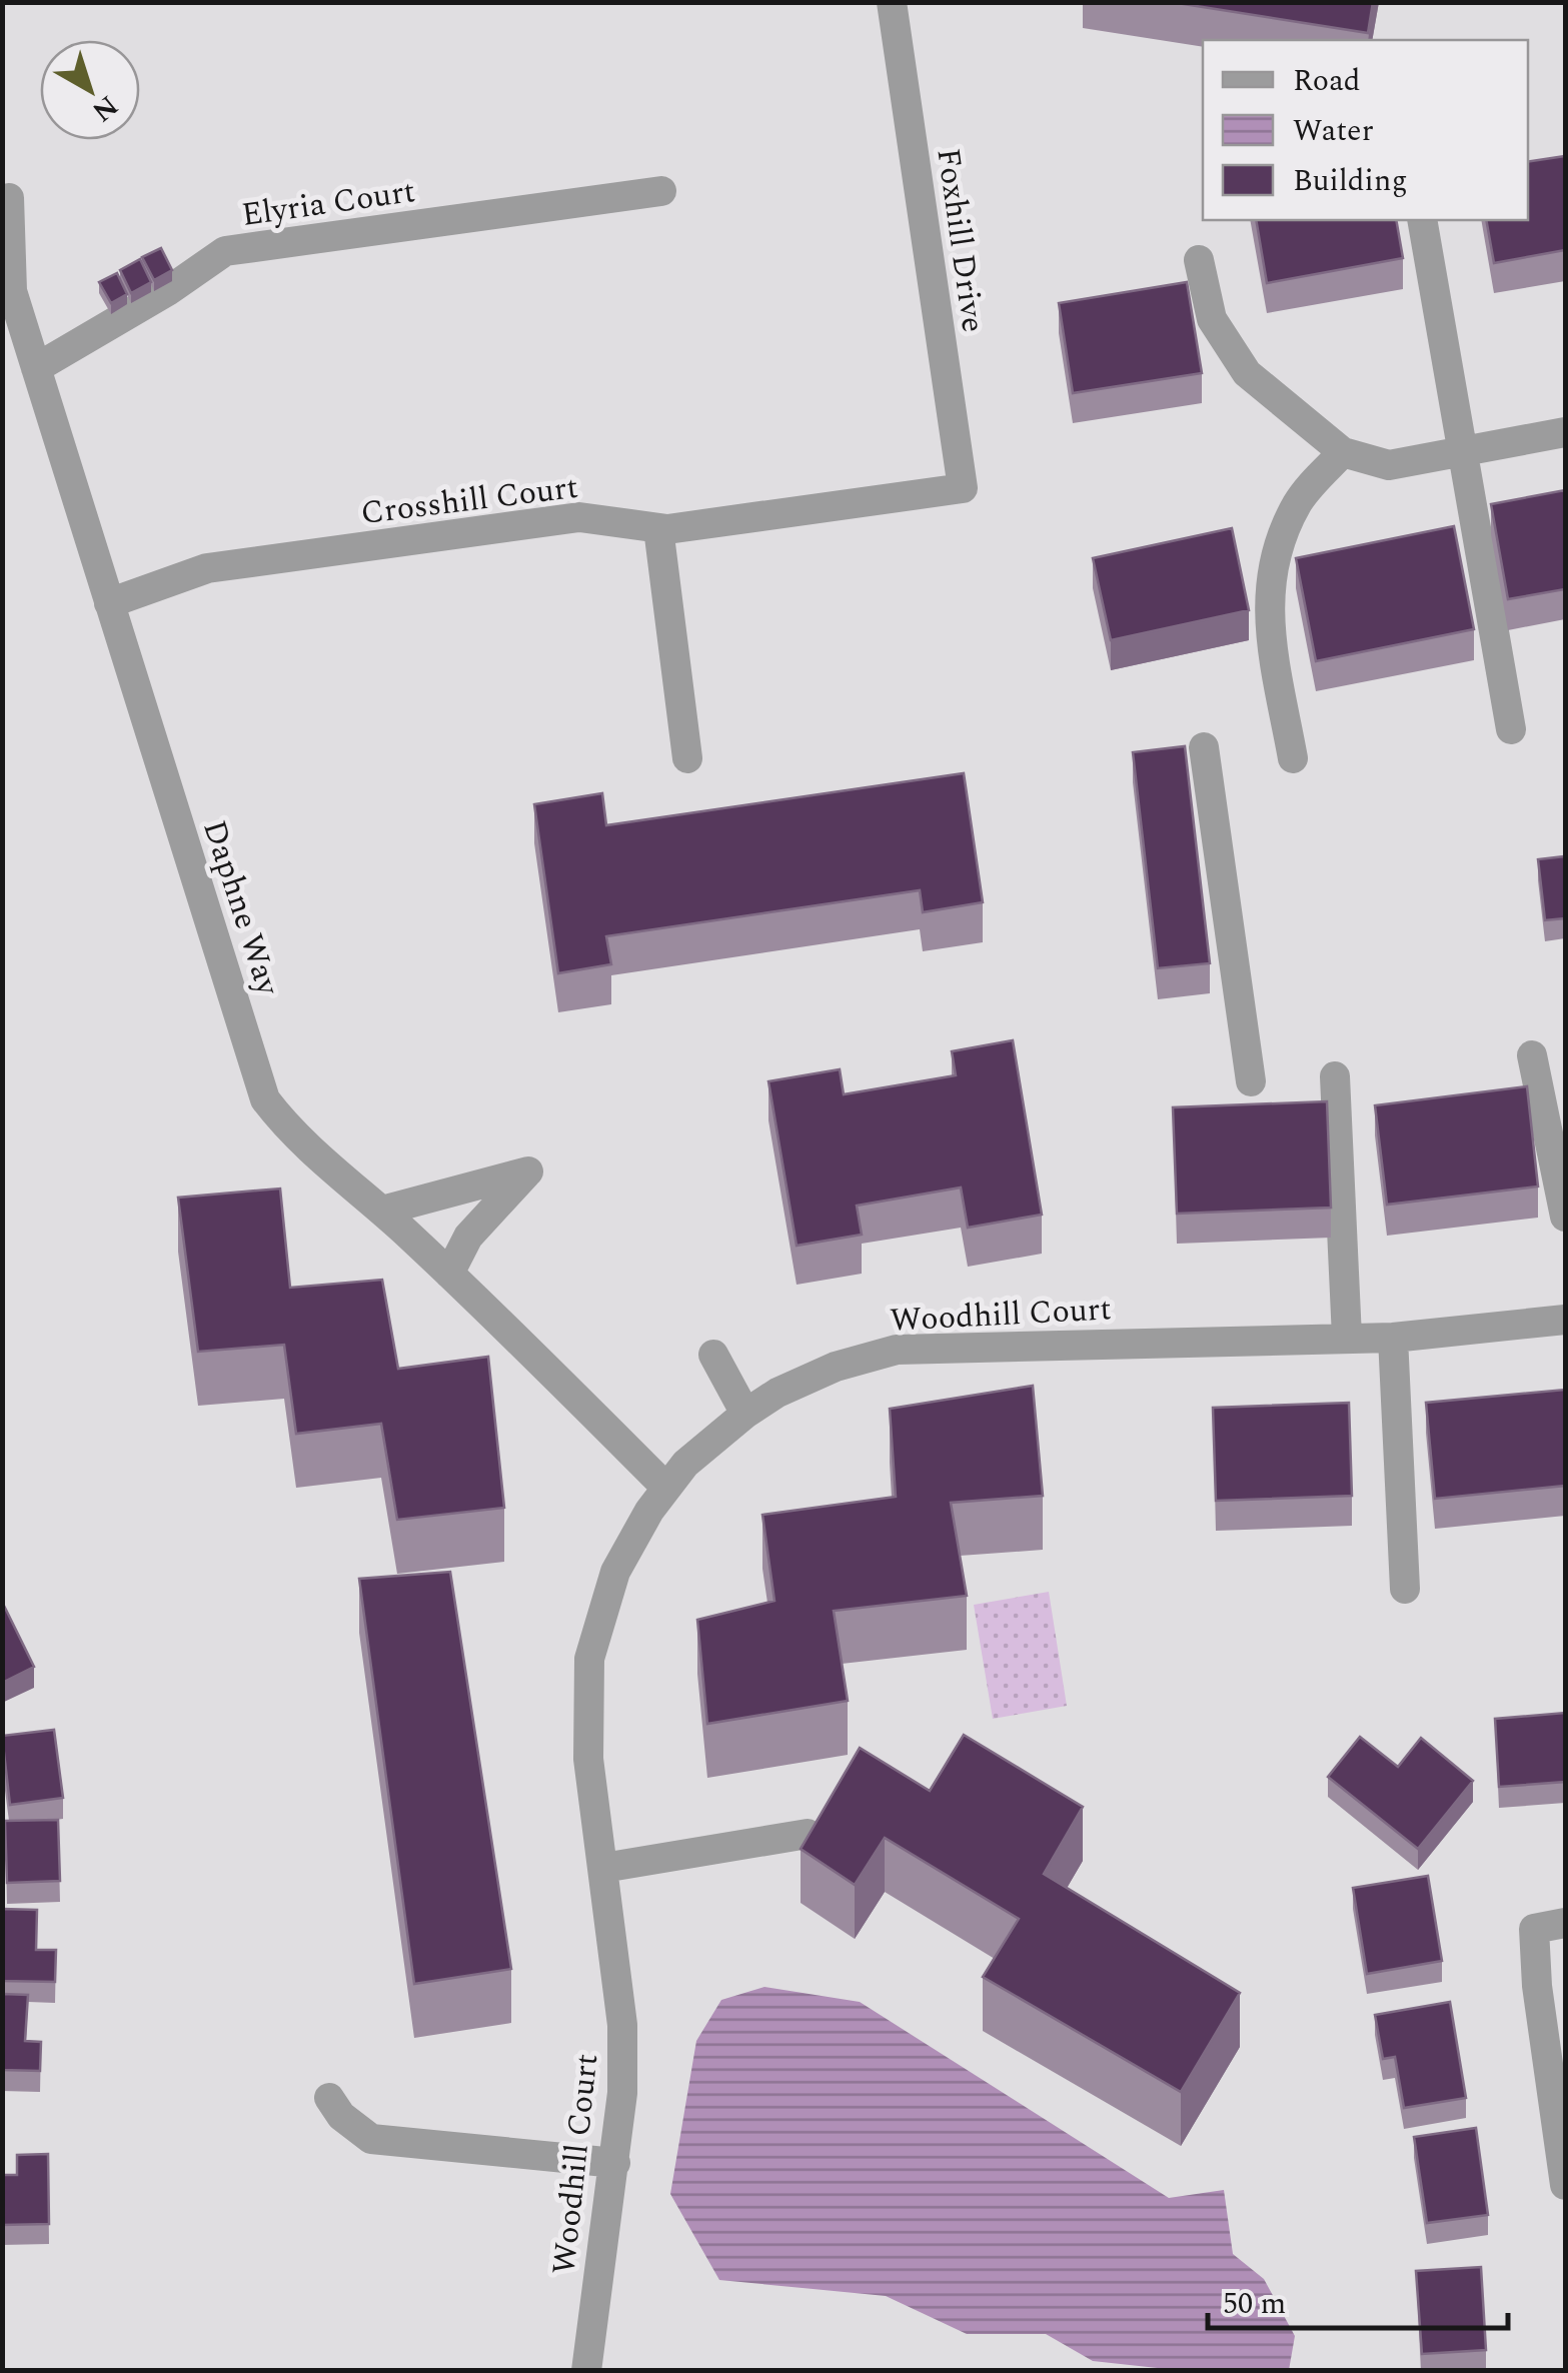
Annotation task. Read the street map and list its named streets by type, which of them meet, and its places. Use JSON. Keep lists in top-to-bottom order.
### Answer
{
  "streets": {
    "street": [
      "Elyria Court",
      "Foxhill Drive",
      "Crosshill Court",
      "Daphne Way",
      "Woodhill Court"
    ]
  },
  "crossings": [
    ["Elyria Court", "Daphne Way"],
    ["Foxhill Drive", "Crosshill Court"],
    ["Crosshill Court", "Daphne Way"],
    ["Daphne Way", "Woodhill Court"]
  ],
  "legend": ["Road", "Water", "Building"],
  "scale_bar": "50 m",
  "north": "bottom right"
}
